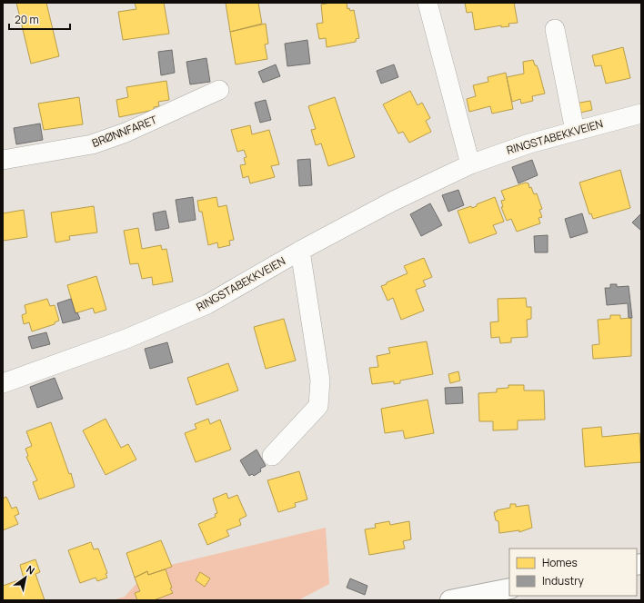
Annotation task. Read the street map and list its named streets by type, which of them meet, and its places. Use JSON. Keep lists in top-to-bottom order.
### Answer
{
  "streets": {
    "street": ["BRØNNFARET", "RINGSTABEKKVEIEN"]
  },
  "legend": ["Homes", "Industry"],
  "scale_bar": "20 m",
  "north": "top right"
}
